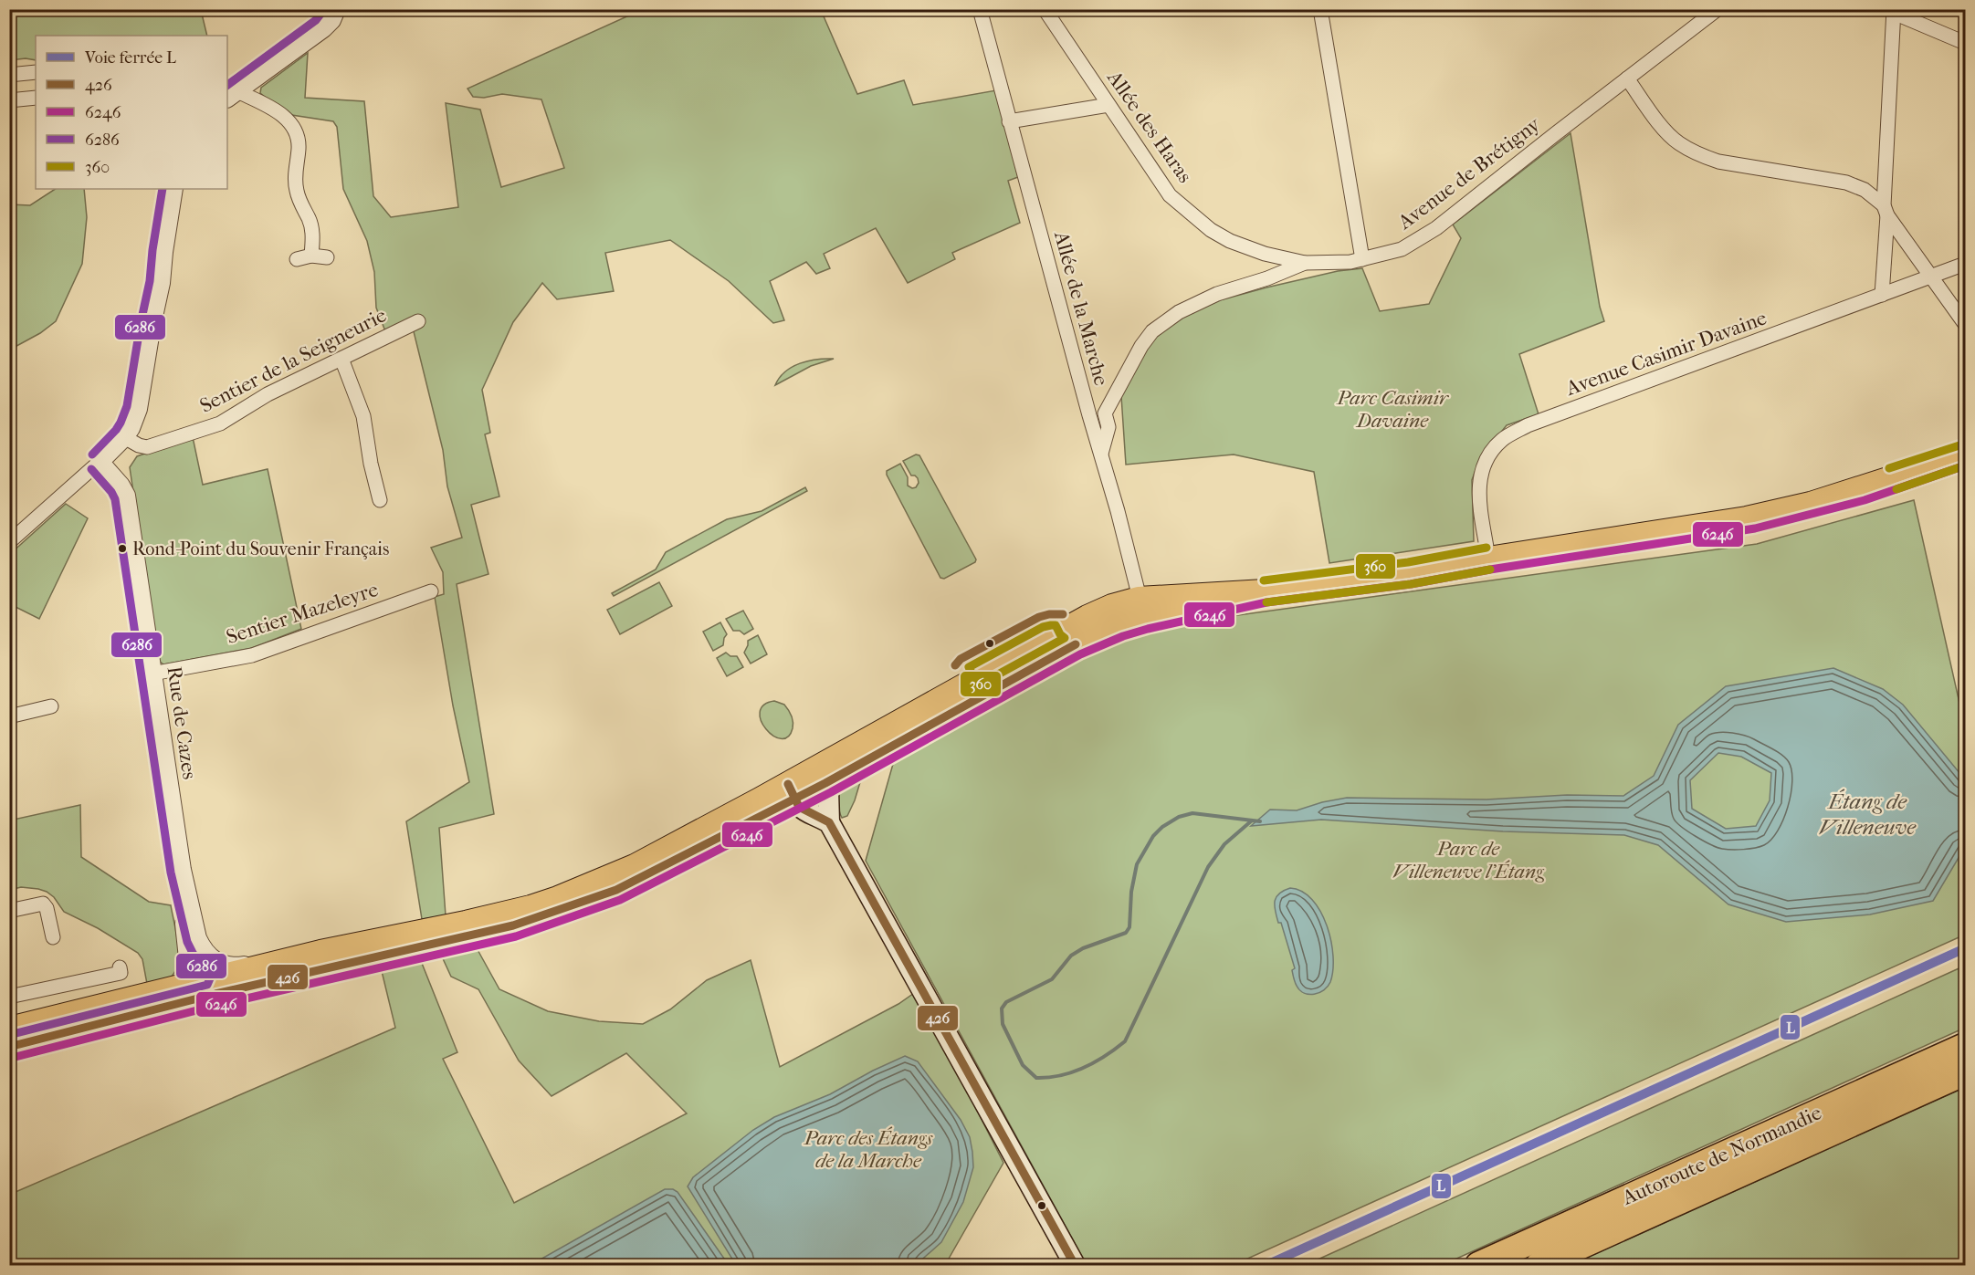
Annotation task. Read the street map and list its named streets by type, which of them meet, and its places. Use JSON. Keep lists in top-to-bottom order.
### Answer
{
  "streets": {
    "highway": ["Autoroute de Normandie"],
    "street": [
      "Allée des Haras",
      "Avenue de Brétigny",
      "Allée de la Marche",
      "Avenue Casimir Davaine",
      "Sentier de la Seigneurie",
      "Sentier Mazeleyre",
      "Rue de Cazes"
    ]
  },
  "crossings": [
    ["Allée des Haras", "Avenue de Brétigny"],
    ["Avenue de Brétigny", "Allée de la Marche"],
    ["Sentier Mazeleyre", "Rue de Cazes"]
  ],
  "water": ["Étang de Villeneuve"],
  "parks": ["Parc Casimir Davaine", "Parc de Villeneuve l'Étang", "Parc des Étangs de la Marche"],
  "places": ["Rond-Point du Souvenir Français"],
  "lines": [
    "transit line 6286",
    "transit line 360",
    "transit line 6246",
    "transit line 426",
    "rail line L"
  ],
  "legend": [
    "Voie ferrée L",
    "426",
    "6246",
    "6286",
    "360"
  ]
}
